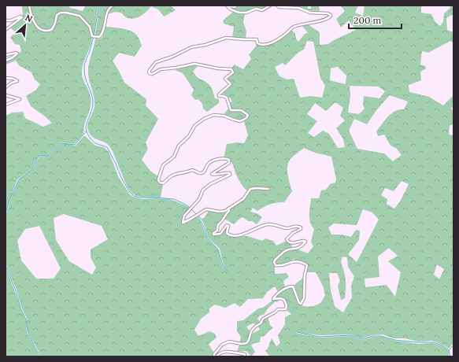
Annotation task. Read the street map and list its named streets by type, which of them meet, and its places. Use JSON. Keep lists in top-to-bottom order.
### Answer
{
  "scale_bar": "200 m",
  "north": "top right"
}
